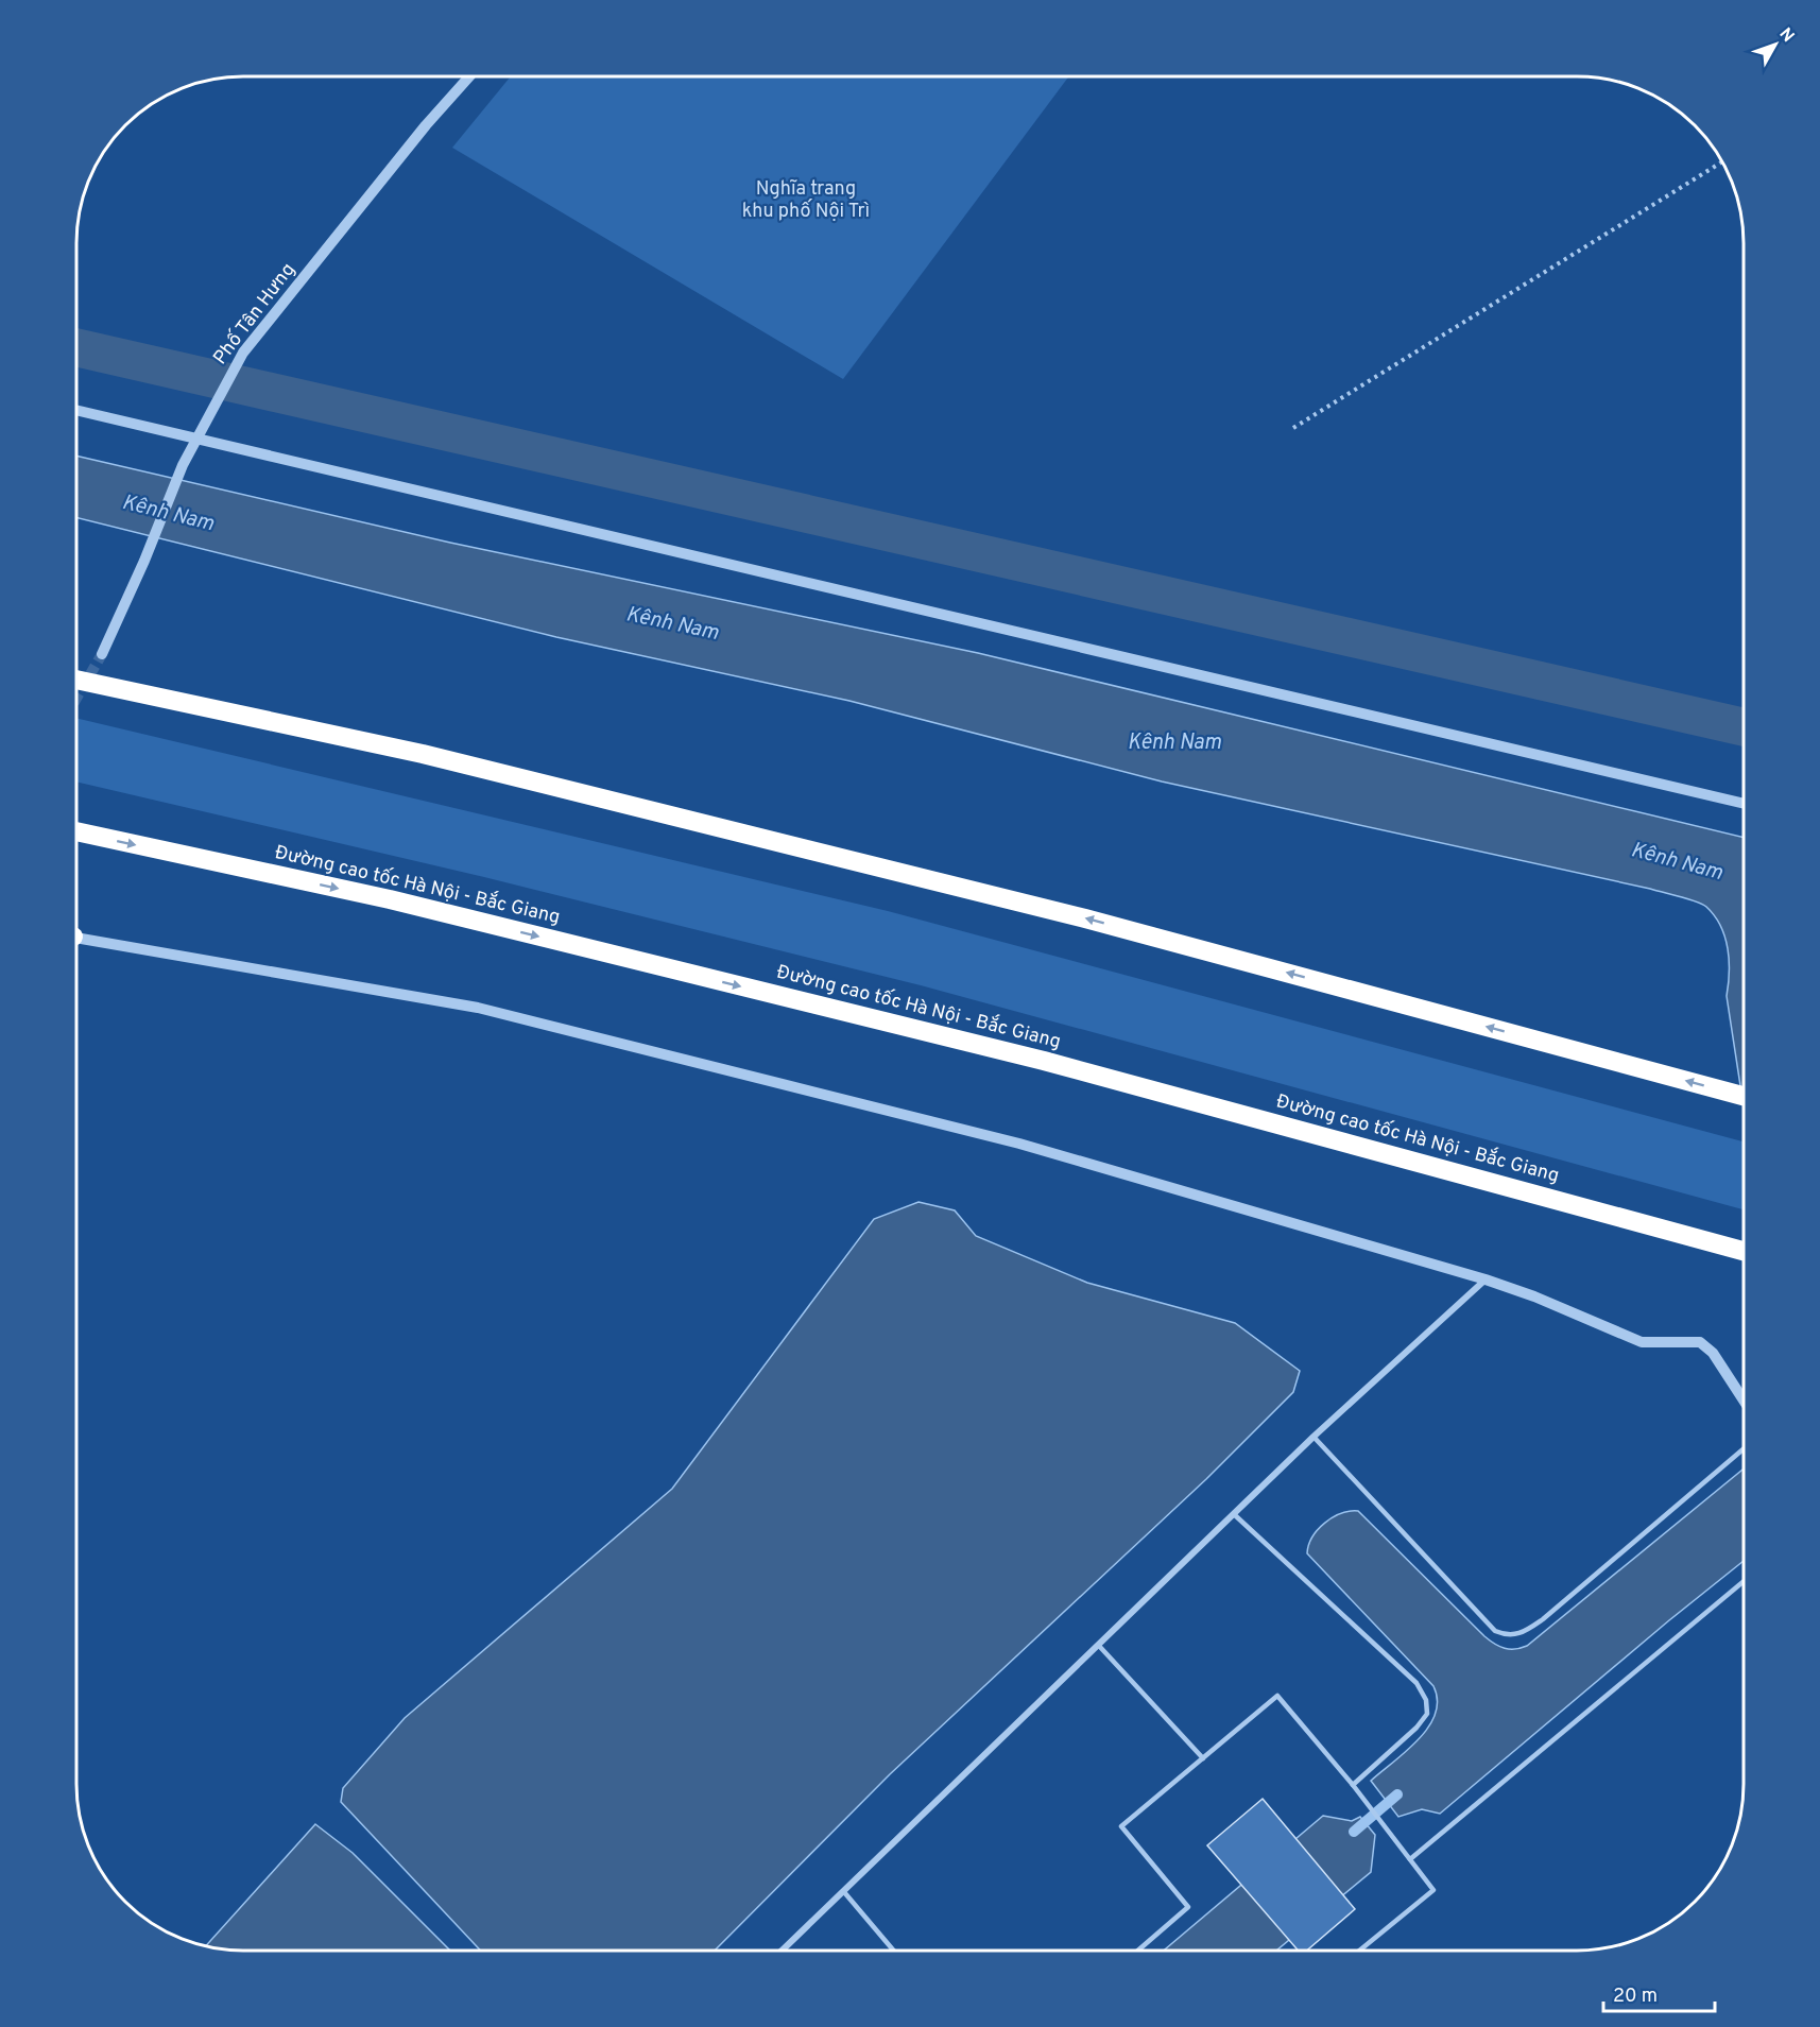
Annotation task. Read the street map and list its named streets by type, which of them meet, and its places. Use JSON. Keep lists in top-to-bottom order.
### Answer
{
  "streets": {
    "highway": ["Đường cao tốc Hà Nội - Bắc Giang"],
    "street": ["Phố Tân Hưng"]
  },
  "water": ["Kênh Nam"],
  "parks": ["Nghĩa trang khu phố Nội Trì"],
  "scale_bar": "20 m",
  "north": "top right"
}
